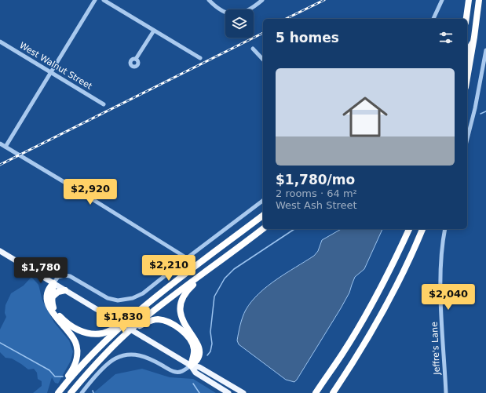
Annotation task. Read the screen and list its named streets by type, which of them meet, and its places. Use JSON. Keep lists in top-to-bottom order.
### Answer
{
  "streets": {
    "street": ["West Walnut Street", "Jeffre's Lane"]
  },
  "page": {
    "heading": "5 homes",
    "list": [
      {
        "name": "$1,780/mo",
        "note": "2 rooms · 64 m² · West Ash Street"
      }
    ],
    "price": [
      "$2,920",
      "$2,210",
      "$1,780",
      "$2,040",
      "$1,830"
    ]
  }
}
